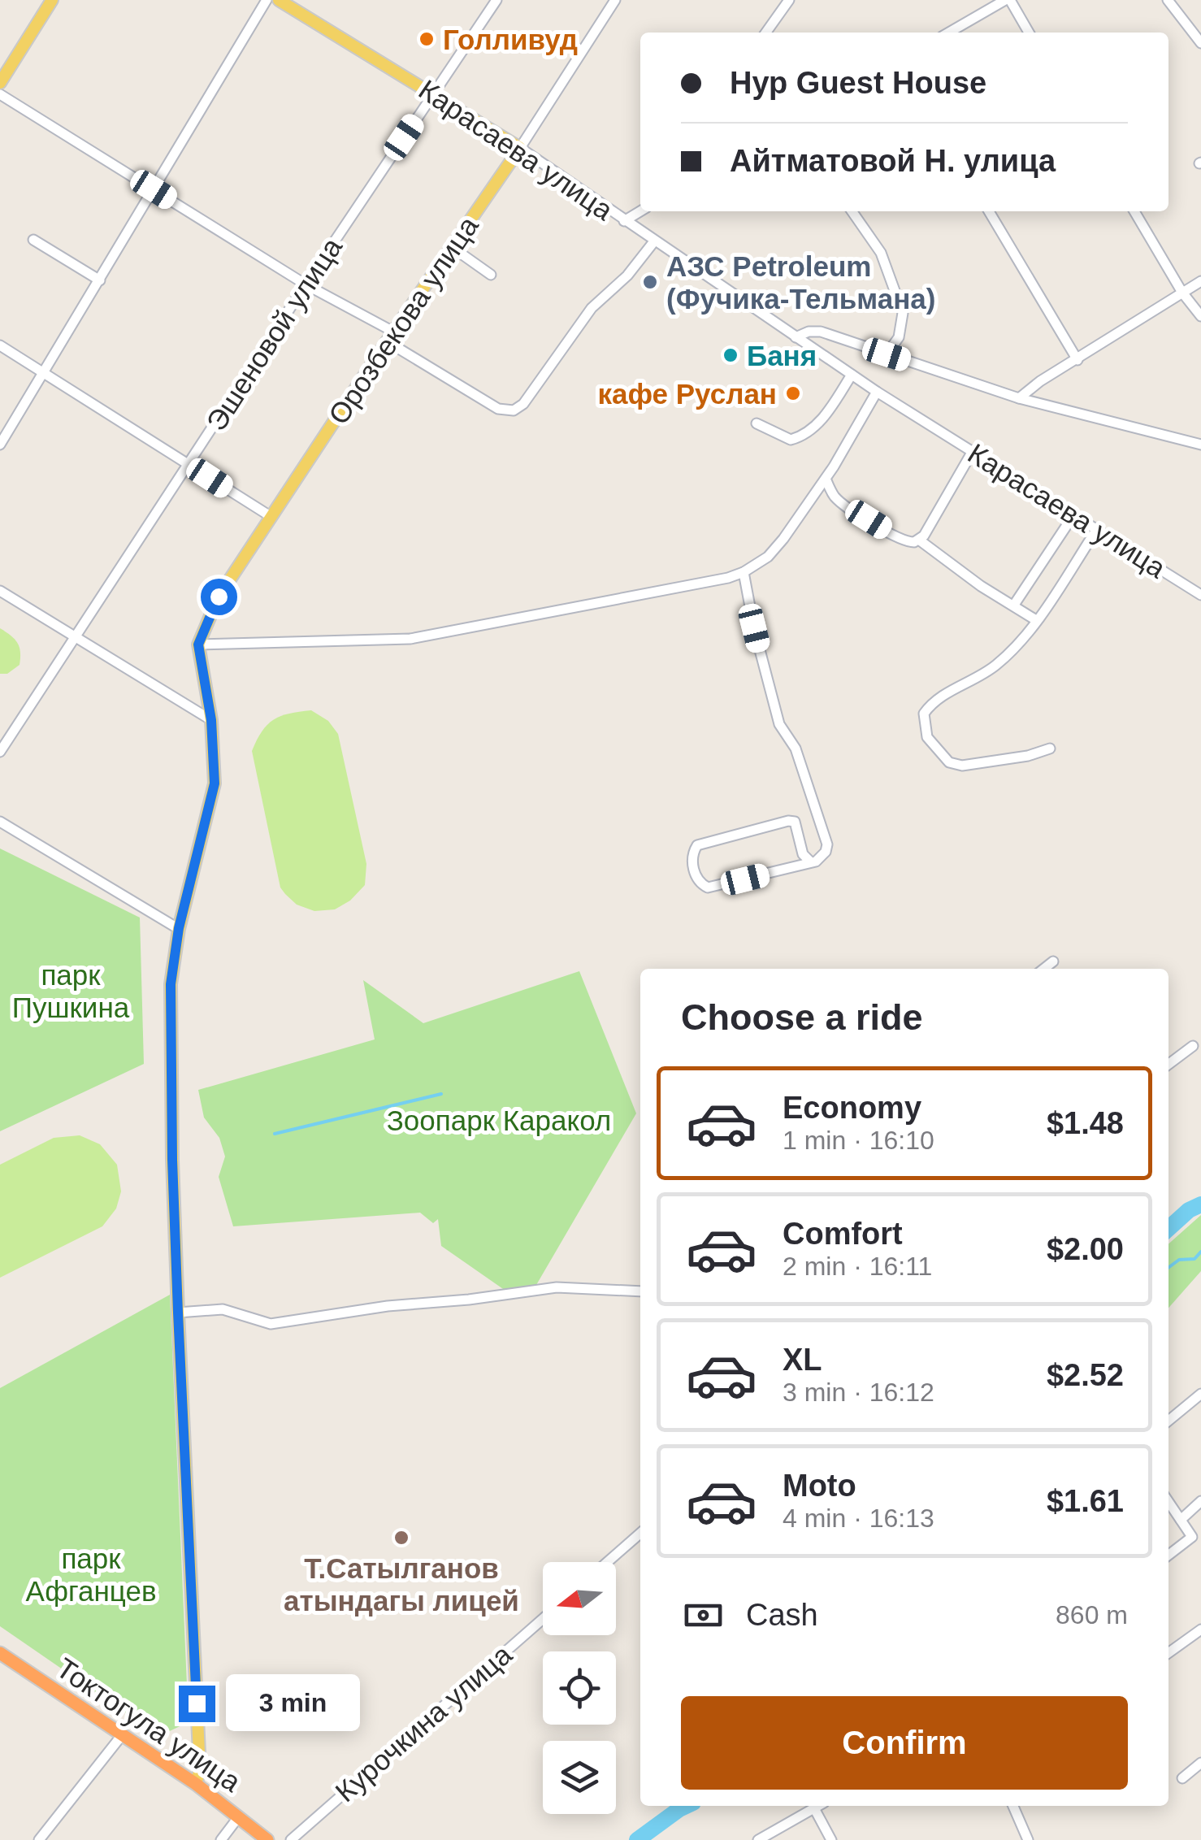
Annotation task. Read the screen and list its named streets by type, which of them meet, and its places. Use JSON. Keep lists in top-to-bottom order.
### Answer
{
  "streets": {
    "highway": ["Токтогула улица"],
    "main road": ["Карасаева улица", "Орозбекова улица"],
    "street": ["Эшеновой улица", "Курочкина улица"]
  },
  "crossings": [
    ["Карасаева улица", "Орозбекова улица"],
    ["Карасаева улица", "Эшеновой улица"]
  ],
  "parks": ["парк Пушкина", "Зоопарк Каракол", "парк Афганцев"],
  "places": [
    "Голливуд",
    "АЗС Petroleum (Фучика-Тельмана)",
    "Баня",
    "кафе Руслан",
    "Т.Сатылганов атындагы лицей"
  ],
  "north": "left",
  "page": {
    "banner": ["Нур Guest House", "Айтматовой Н. улица"],
    "heading": "Choose a ride",
    "list": [
      {
        "name": "Economy",
        "note": "1 min · 16:10",
        "value": "$1.48"
      },
      {
        "name": "Comfort",
        "note": "2 min · 16:11",
        "value": "$2.00"
      },
      {
        "name": "XL",
        "note": "3 min · 16:12",
        "value": "$2.52"
      },
      {
        "name": "Moto",
        "note": "4 min · 16:13",
        "value": "$1.61"
      }
    ],
    "pay": ["Cash", "860 m"],
    "bubble": "3 min",
    "buttons": "Confirm"
  }
}
